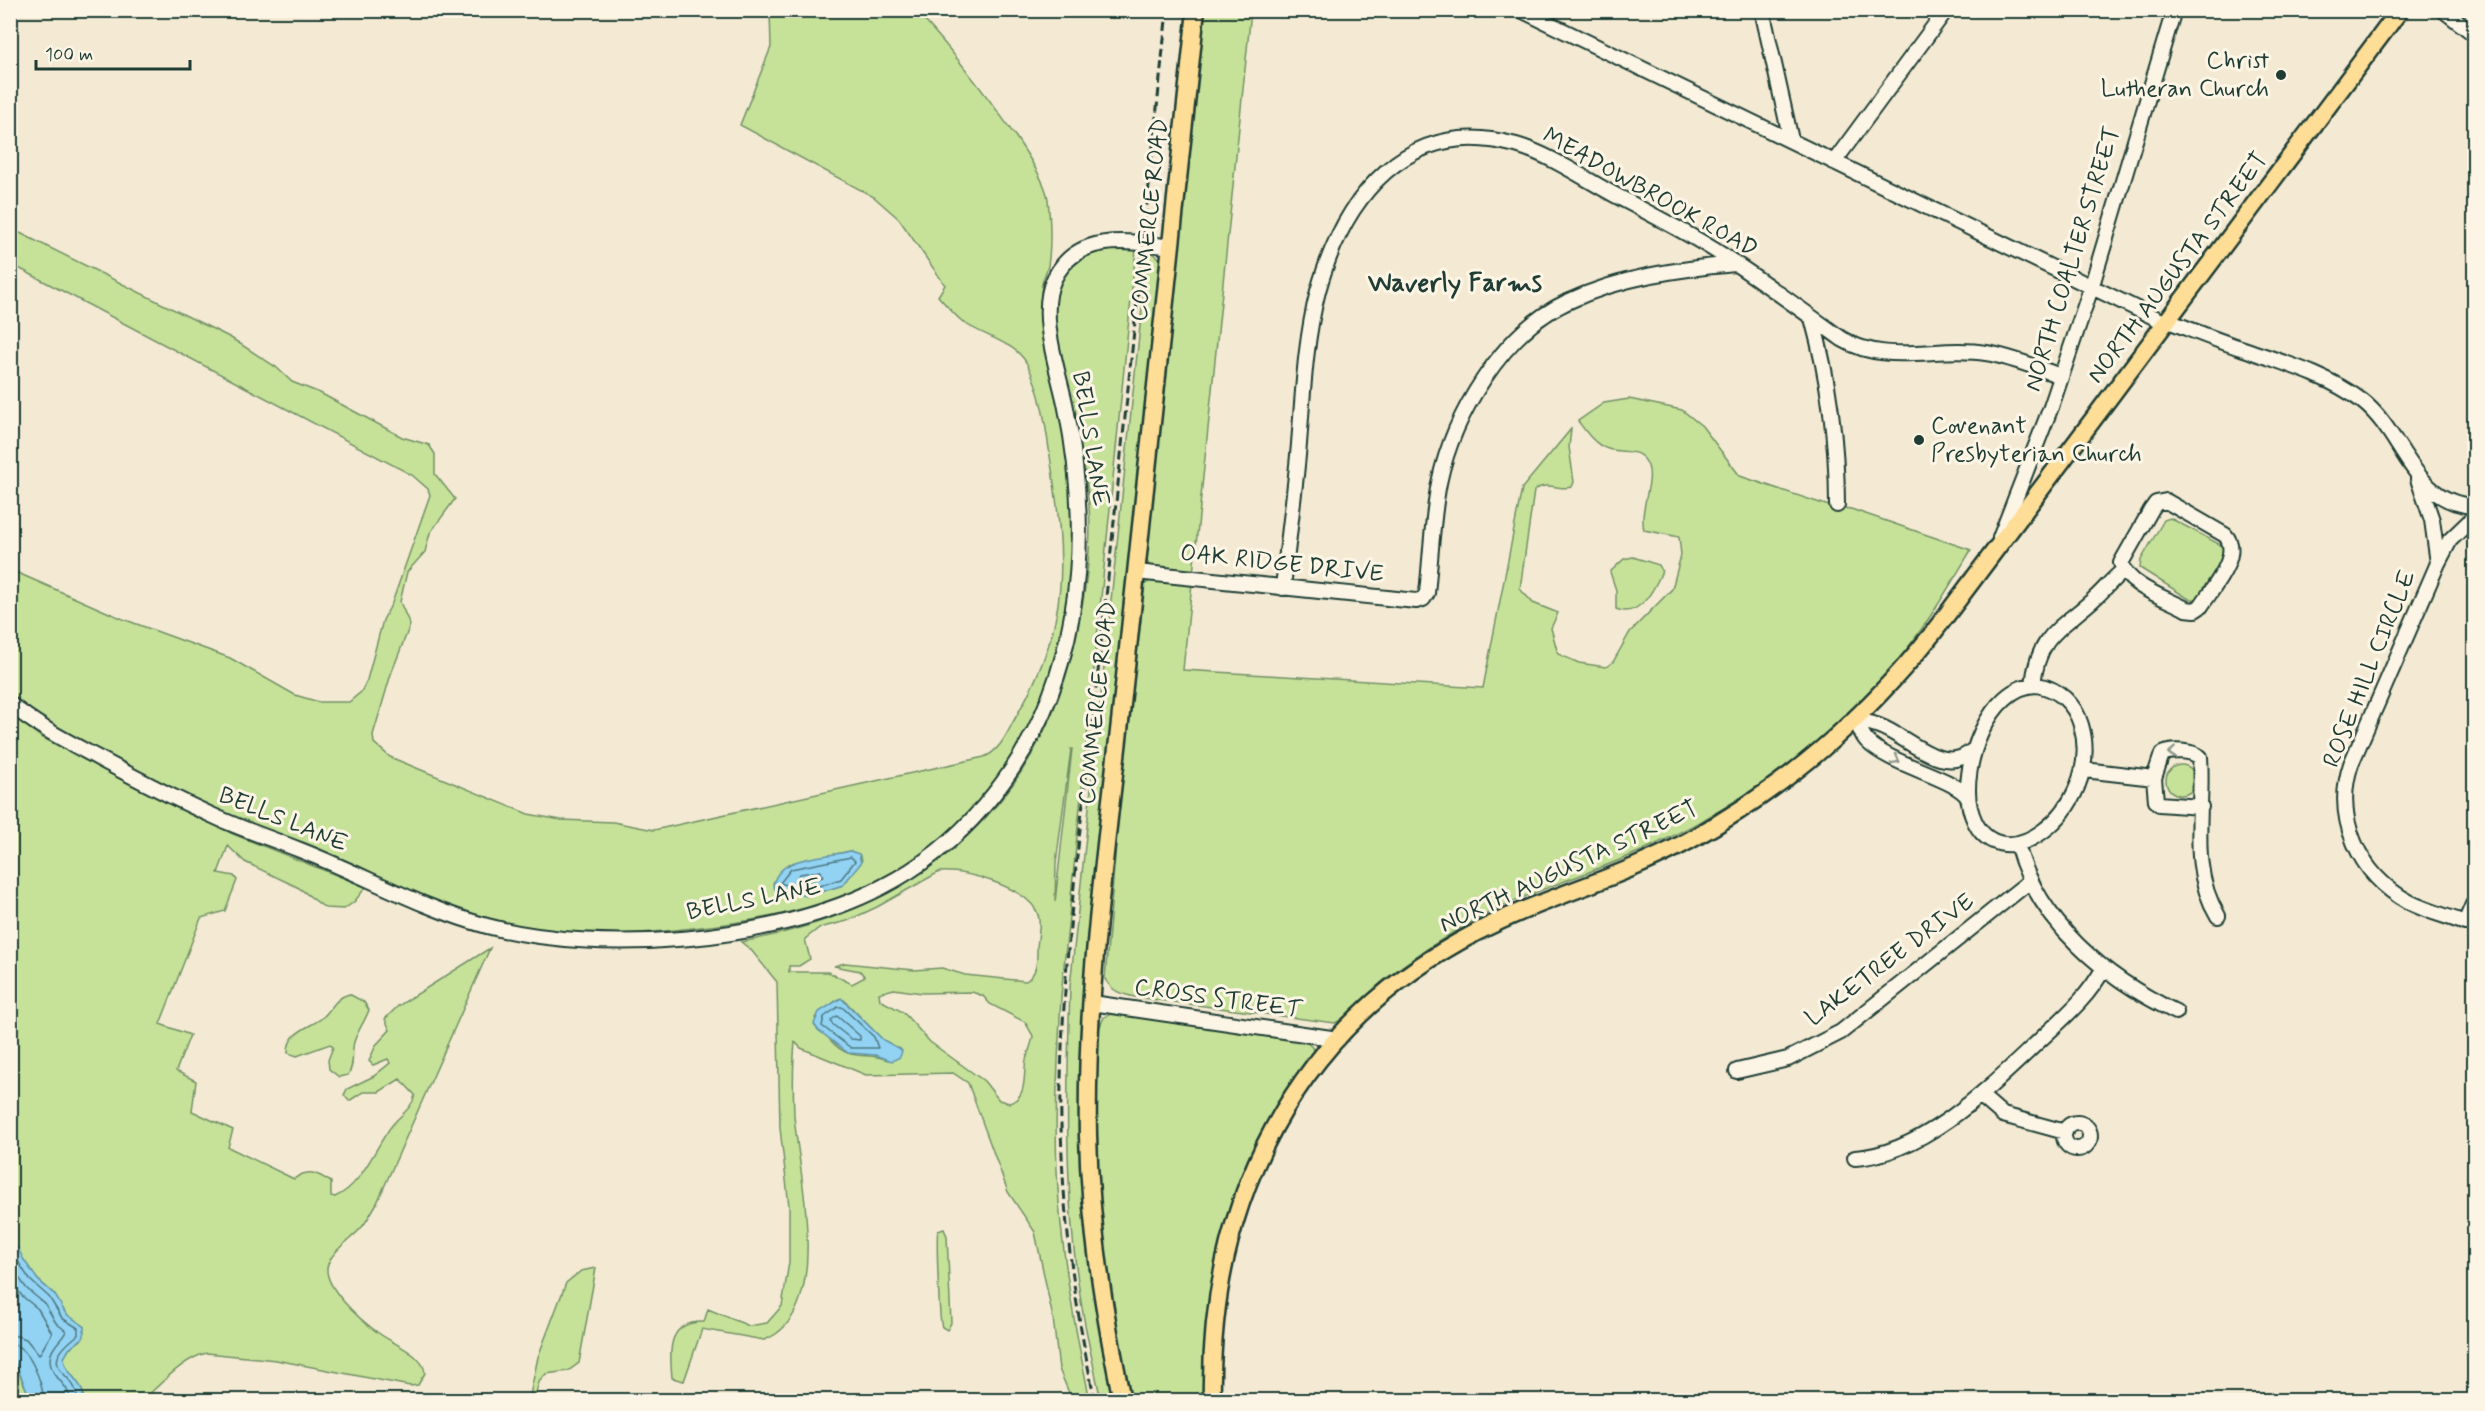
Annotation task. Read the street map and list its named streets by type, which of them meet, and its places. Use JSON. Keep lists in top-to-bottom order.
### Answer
{
  "streets": {
    "main road": ["COMMERCE ROAD", "NORTH AUGUSTA STREET"],
    "street": [
      "MEADOWBROOK ROAD",
      "NORTH COALTER STREET",
      "BELLS LANE",
      "OAK RIDGE DRIVE",
      "ROSE HILL CIRCLE",
      "LAKETREE DRIVE",
      "CROSS STREET"
    ]
  },
  "crossings": [
    ["MEADOWBROOK ROAD", "NORTH COALTER STREET"],
    ["MEADOWBROOK ROAD", "OAK RIDGE DRIVE"],
    ["COMMERCE ROAD", "BELLS LANE"],
    ["COMMERCE ROAD", "OAK RIDGE DRIVE"],
    ["COMMERCE ROAD", "CROSS STREET"],
    ["NORTH COALTER STREET", "NORTH AUGUSTA STREET"],
    ["NORTH AUGUSTA STREET", "CROSS STREET"]
  ],
  "districts": ["Waverly Farms"],
  "places": ["Christ Lutheran Church", "Covenant Presbyterian Church"],
  "scale_bar": "100 m"
}
